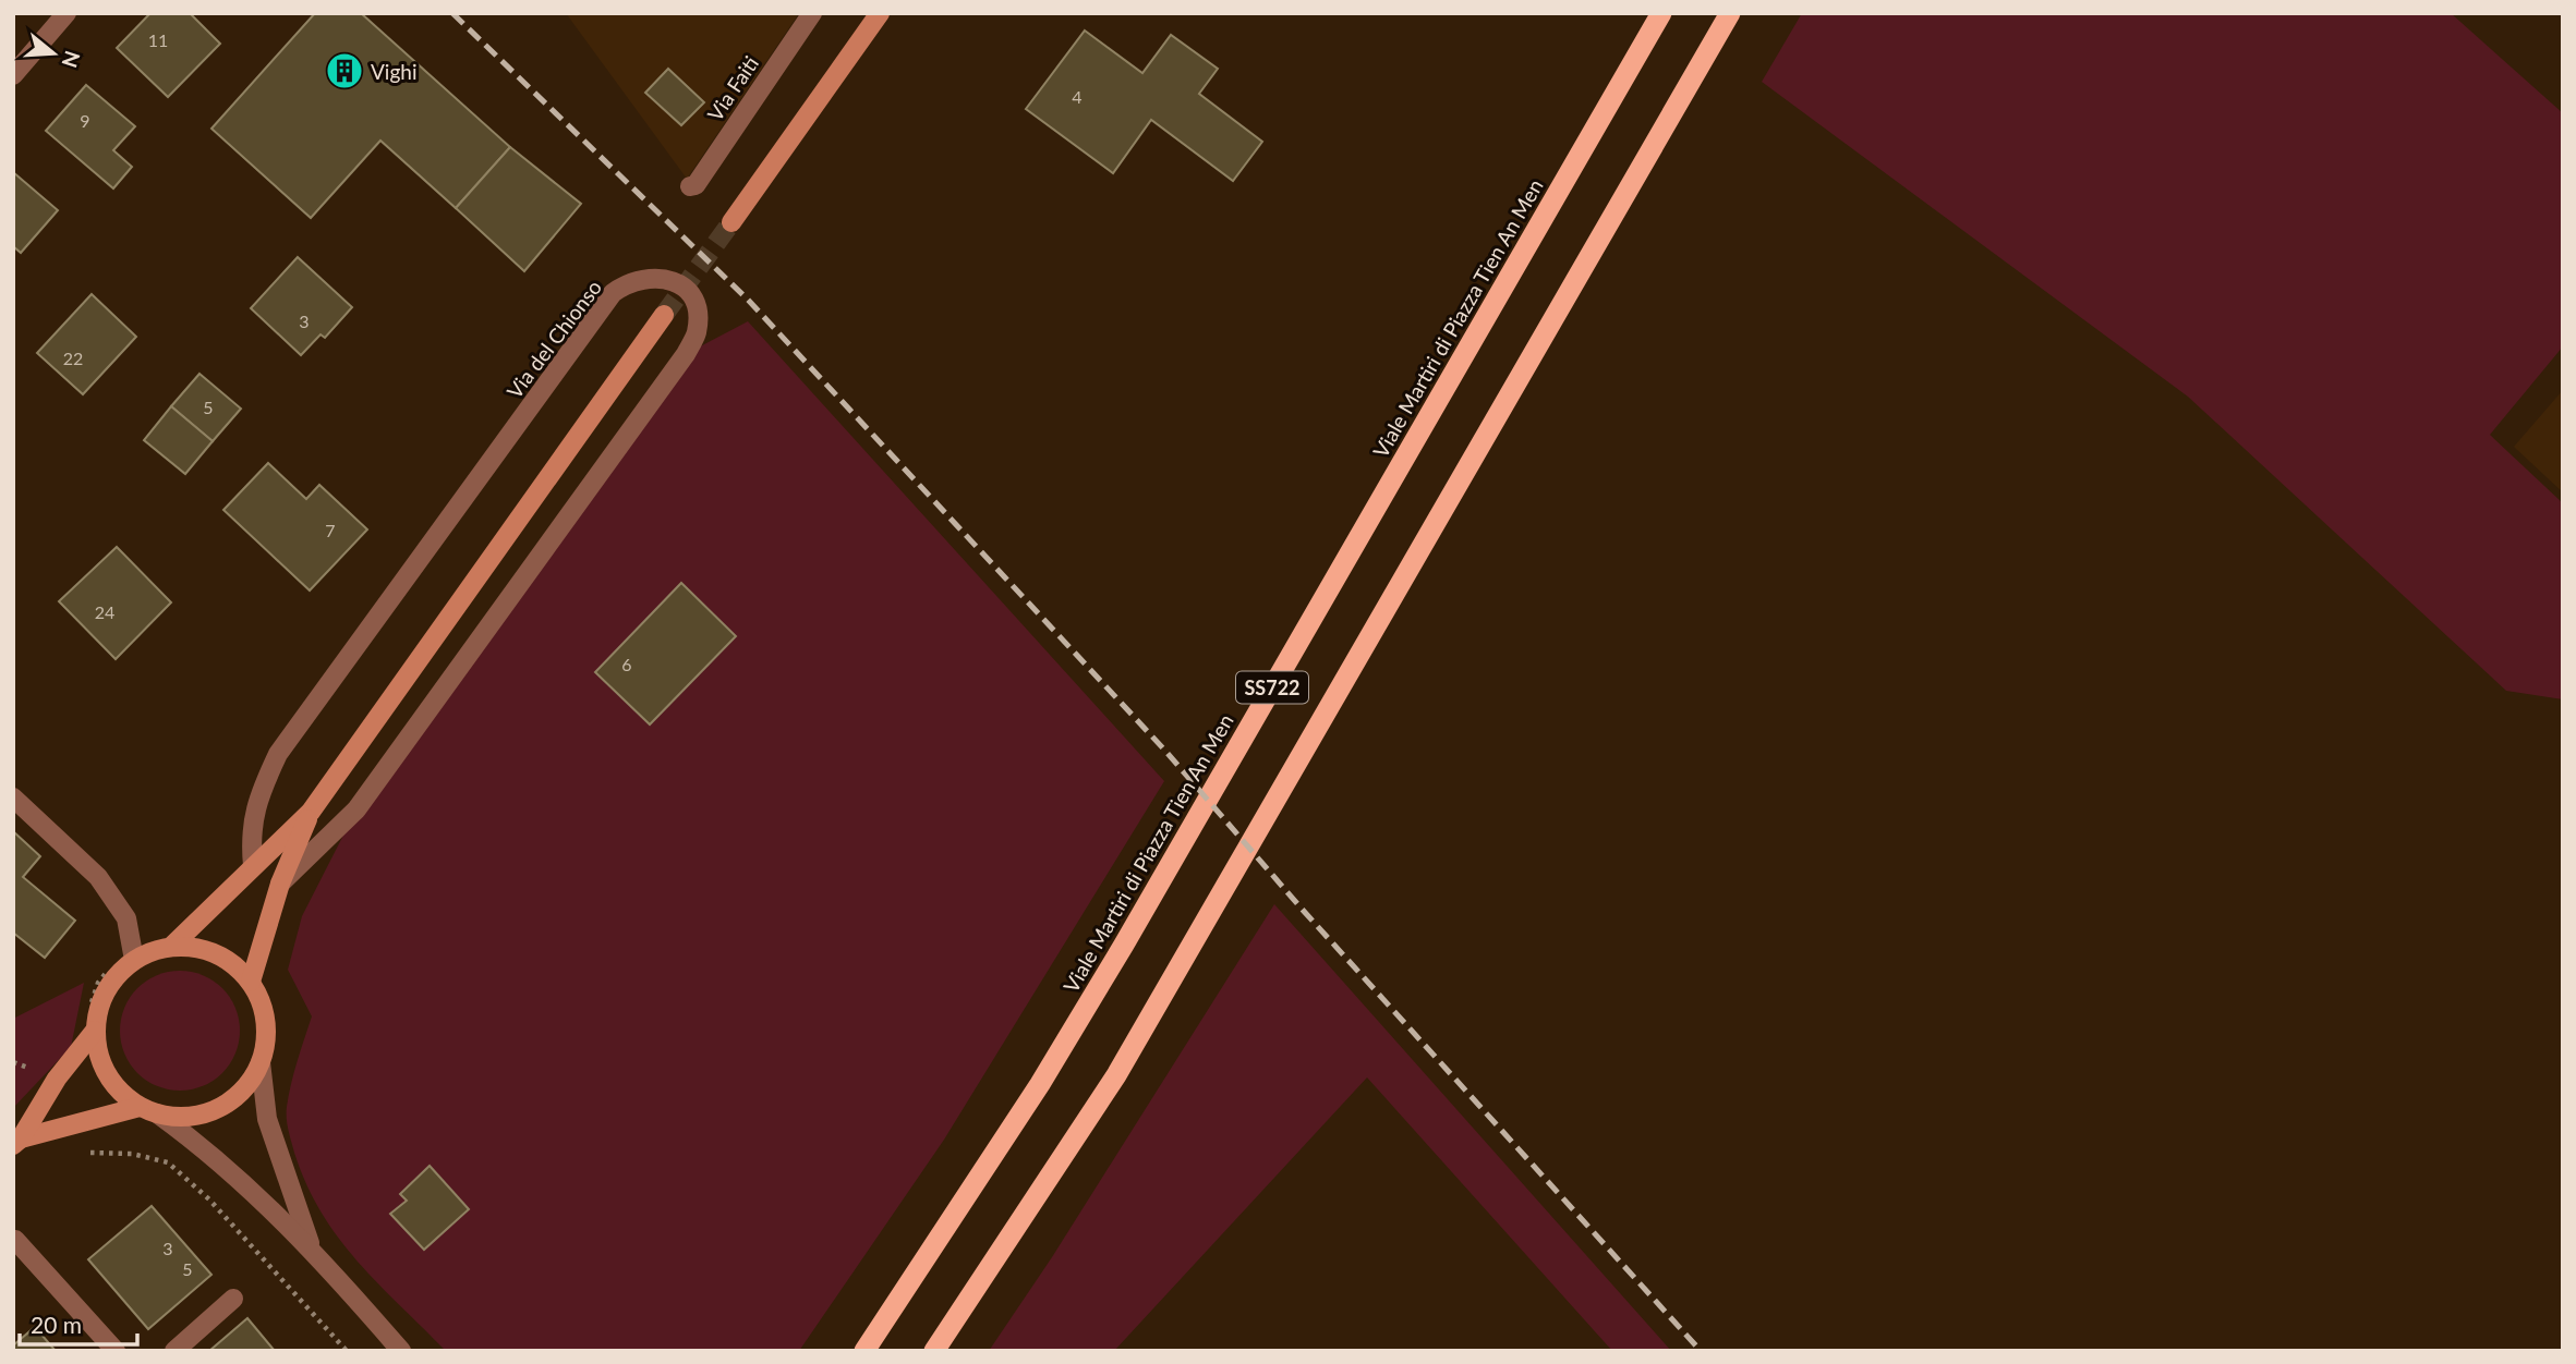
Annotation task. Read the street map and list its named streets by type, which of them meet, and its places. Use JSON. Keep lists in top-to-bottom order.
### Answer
{
  "streets": {
    "highway": ["Viale Martiri di Piazza Tien An Men", "SS722"],
    "main road": ["Via del Chionso"],
    "street": ["Via Faiti"]
  },
  "places": {
    "building": ["Vighi"]
  },
  "house_numbers": [
    "11",
    "4",
    "9",
    "3",
    "22",
    "5",
    "7",
    "24",
    "6",
    "3",
    "5"
  ],
  "scale_bar": "20 m",
  "north": "right"
}
